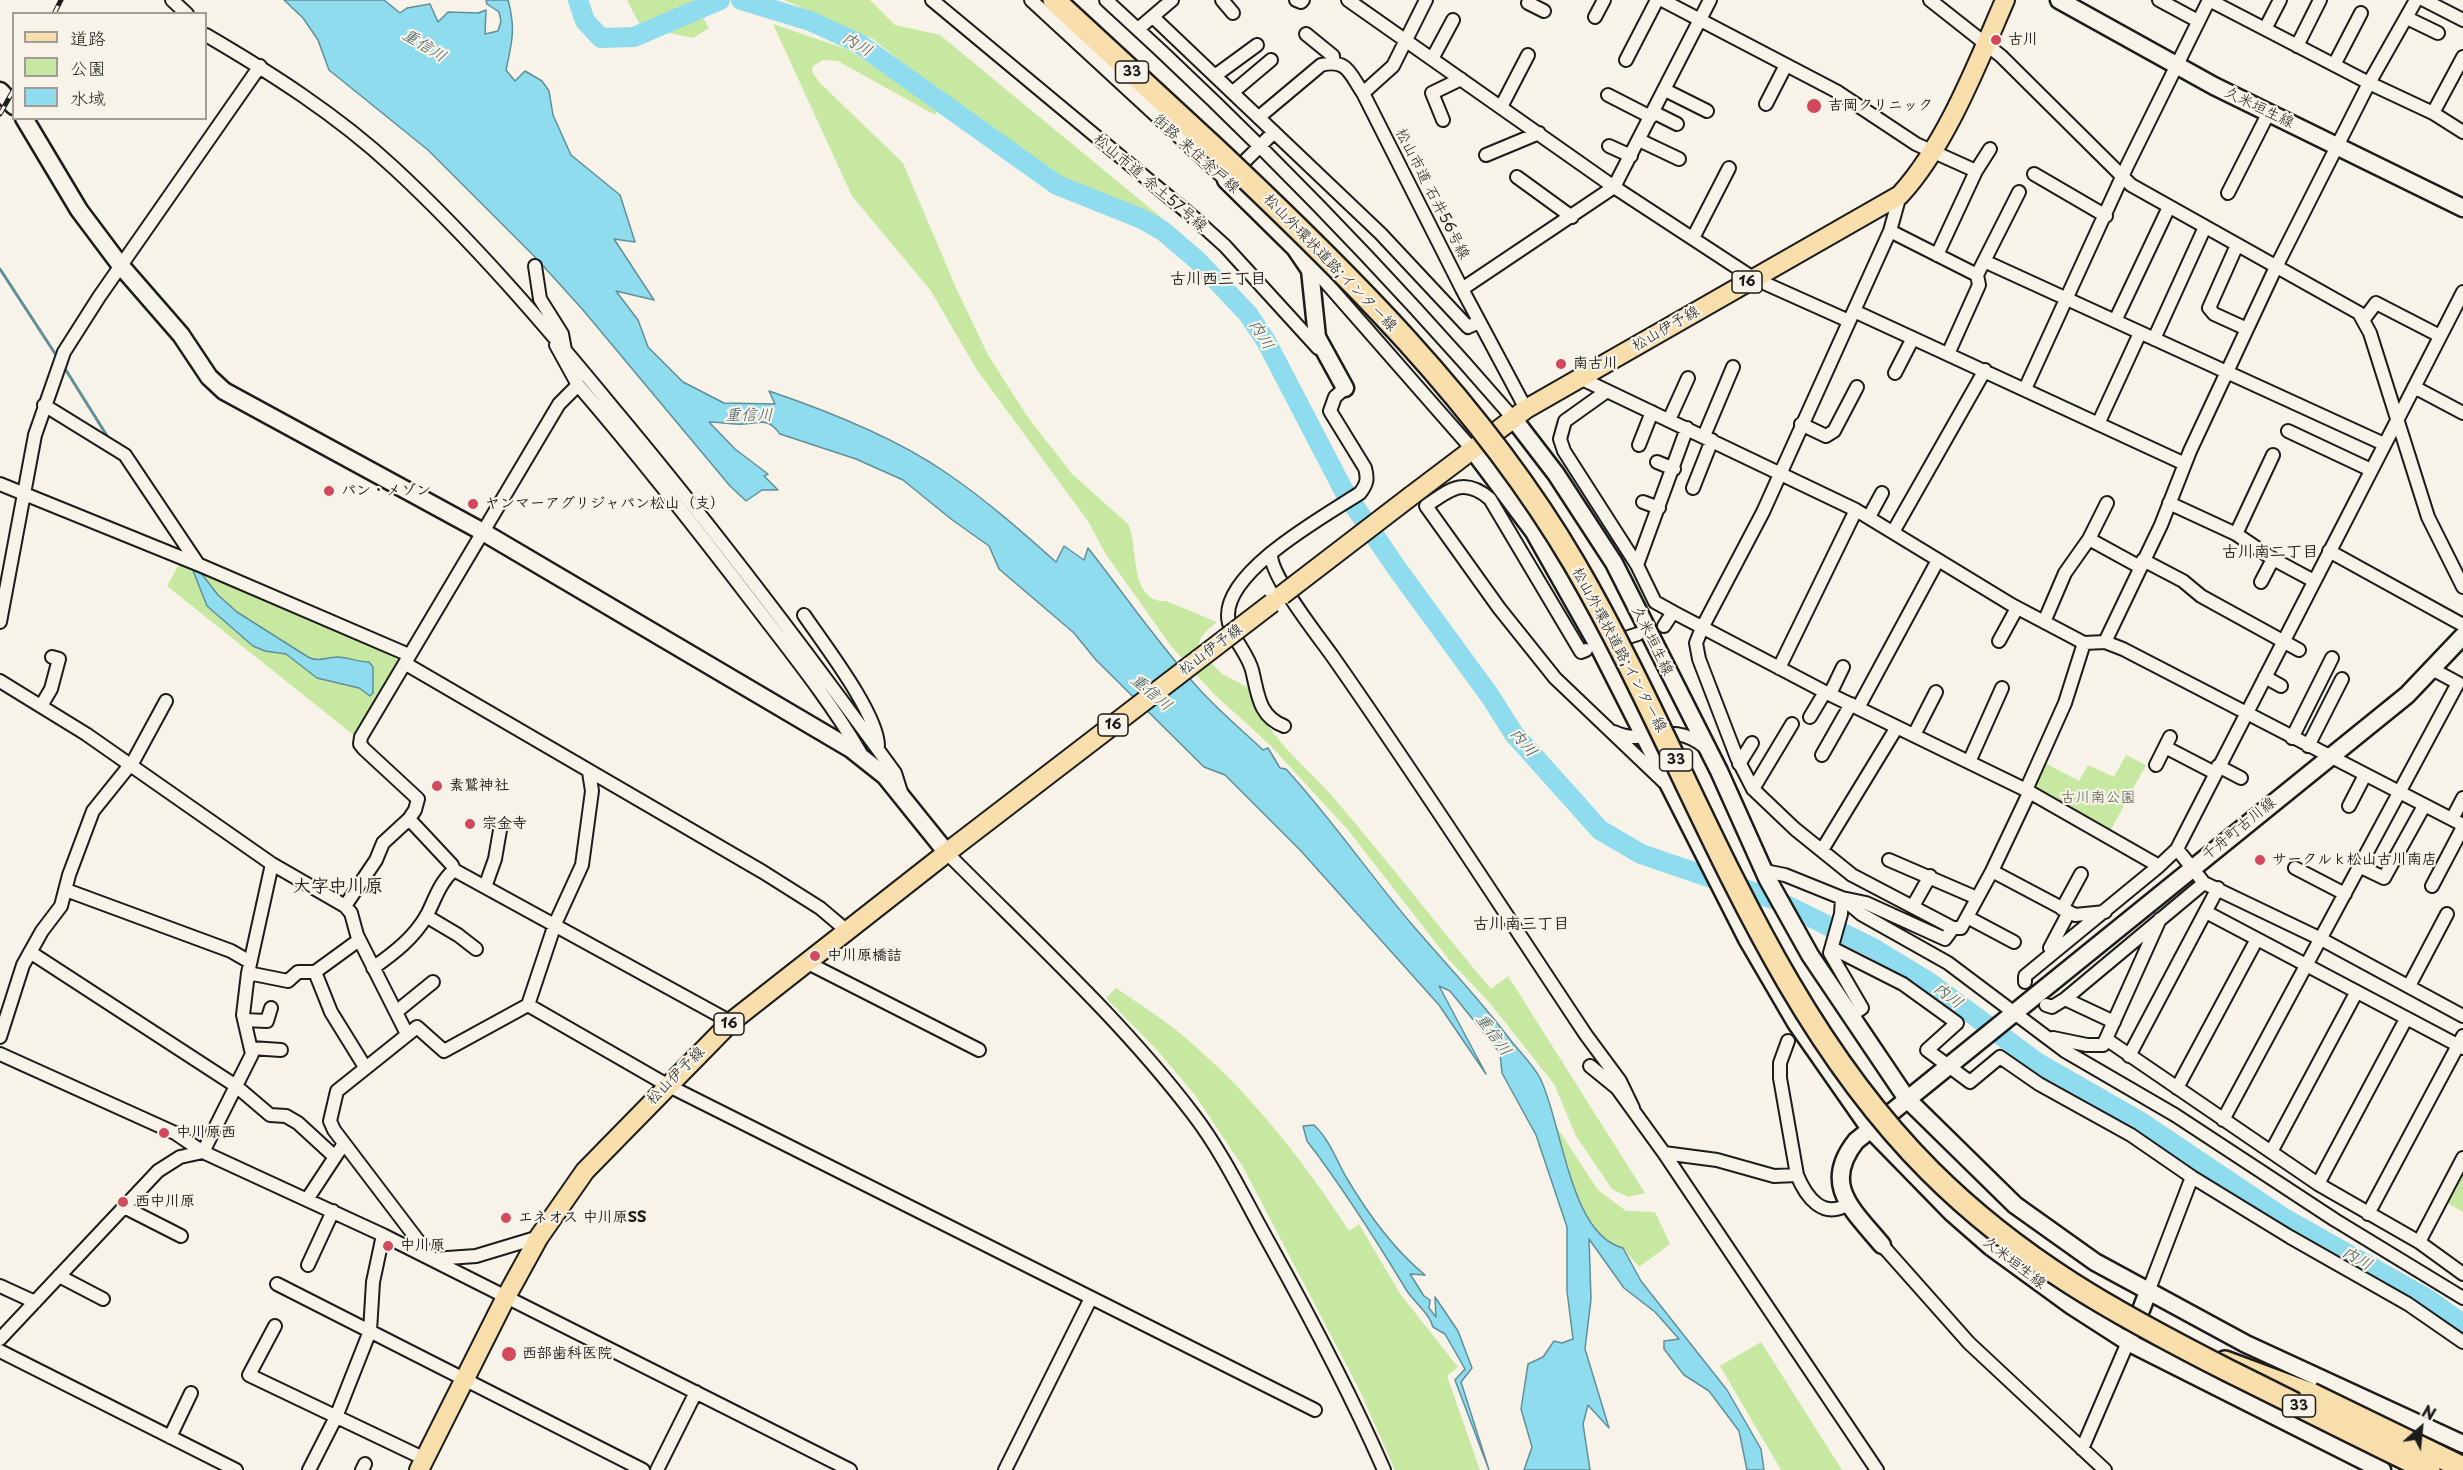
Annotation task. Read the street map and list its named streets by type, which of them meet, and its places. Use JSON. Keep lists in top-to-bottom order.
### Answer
{
  "streets": {
    "highway": ["33", "松山外環状道路;インター線"],
    "main road": [
      "久米垣生線",
      "街路 来住余戸線",
      "松山市道 余土57号線",
      "16",
      "松山伊予線",
      "千舟町古川線"
    ],
    "street": ["松山市道 石井56号線"]
  },
  "crossings": [
    ["久米垣生線", "松山市道 石井56号線"],
    ["久米垣生線", "松山伊予線"],
    ["街路 来住余戸線", "松山伊予線"],
    ["松山市道 石井56号線", "松山伊予線"]
  ],
  "districts": [
    "古川西三丁目",
    "古川南二丁目",
    "大字中川原",
    "古川南三丁目"
  ],
  "water": ["内川", "重信川"],
  "parks": ["古川南公園"],
  "places": [
    "古川",
    "吉岡クリニック",
    "南古川",
    "パン・メゾン",
    "ヤンマーアグリジャパン松山（支）",
    "素鷲神社",
    "宗金寺",
    "サークルｋ松山古川南店",
    "中川原橋詰",
    "中川原西",
    "西中川原",
    "エネオス 中川原SS",
    "中川原",
    "西部歯科医院"
  ],
  "legend": ["道路", "公園", "水域"],
  "north": "top right"
}
